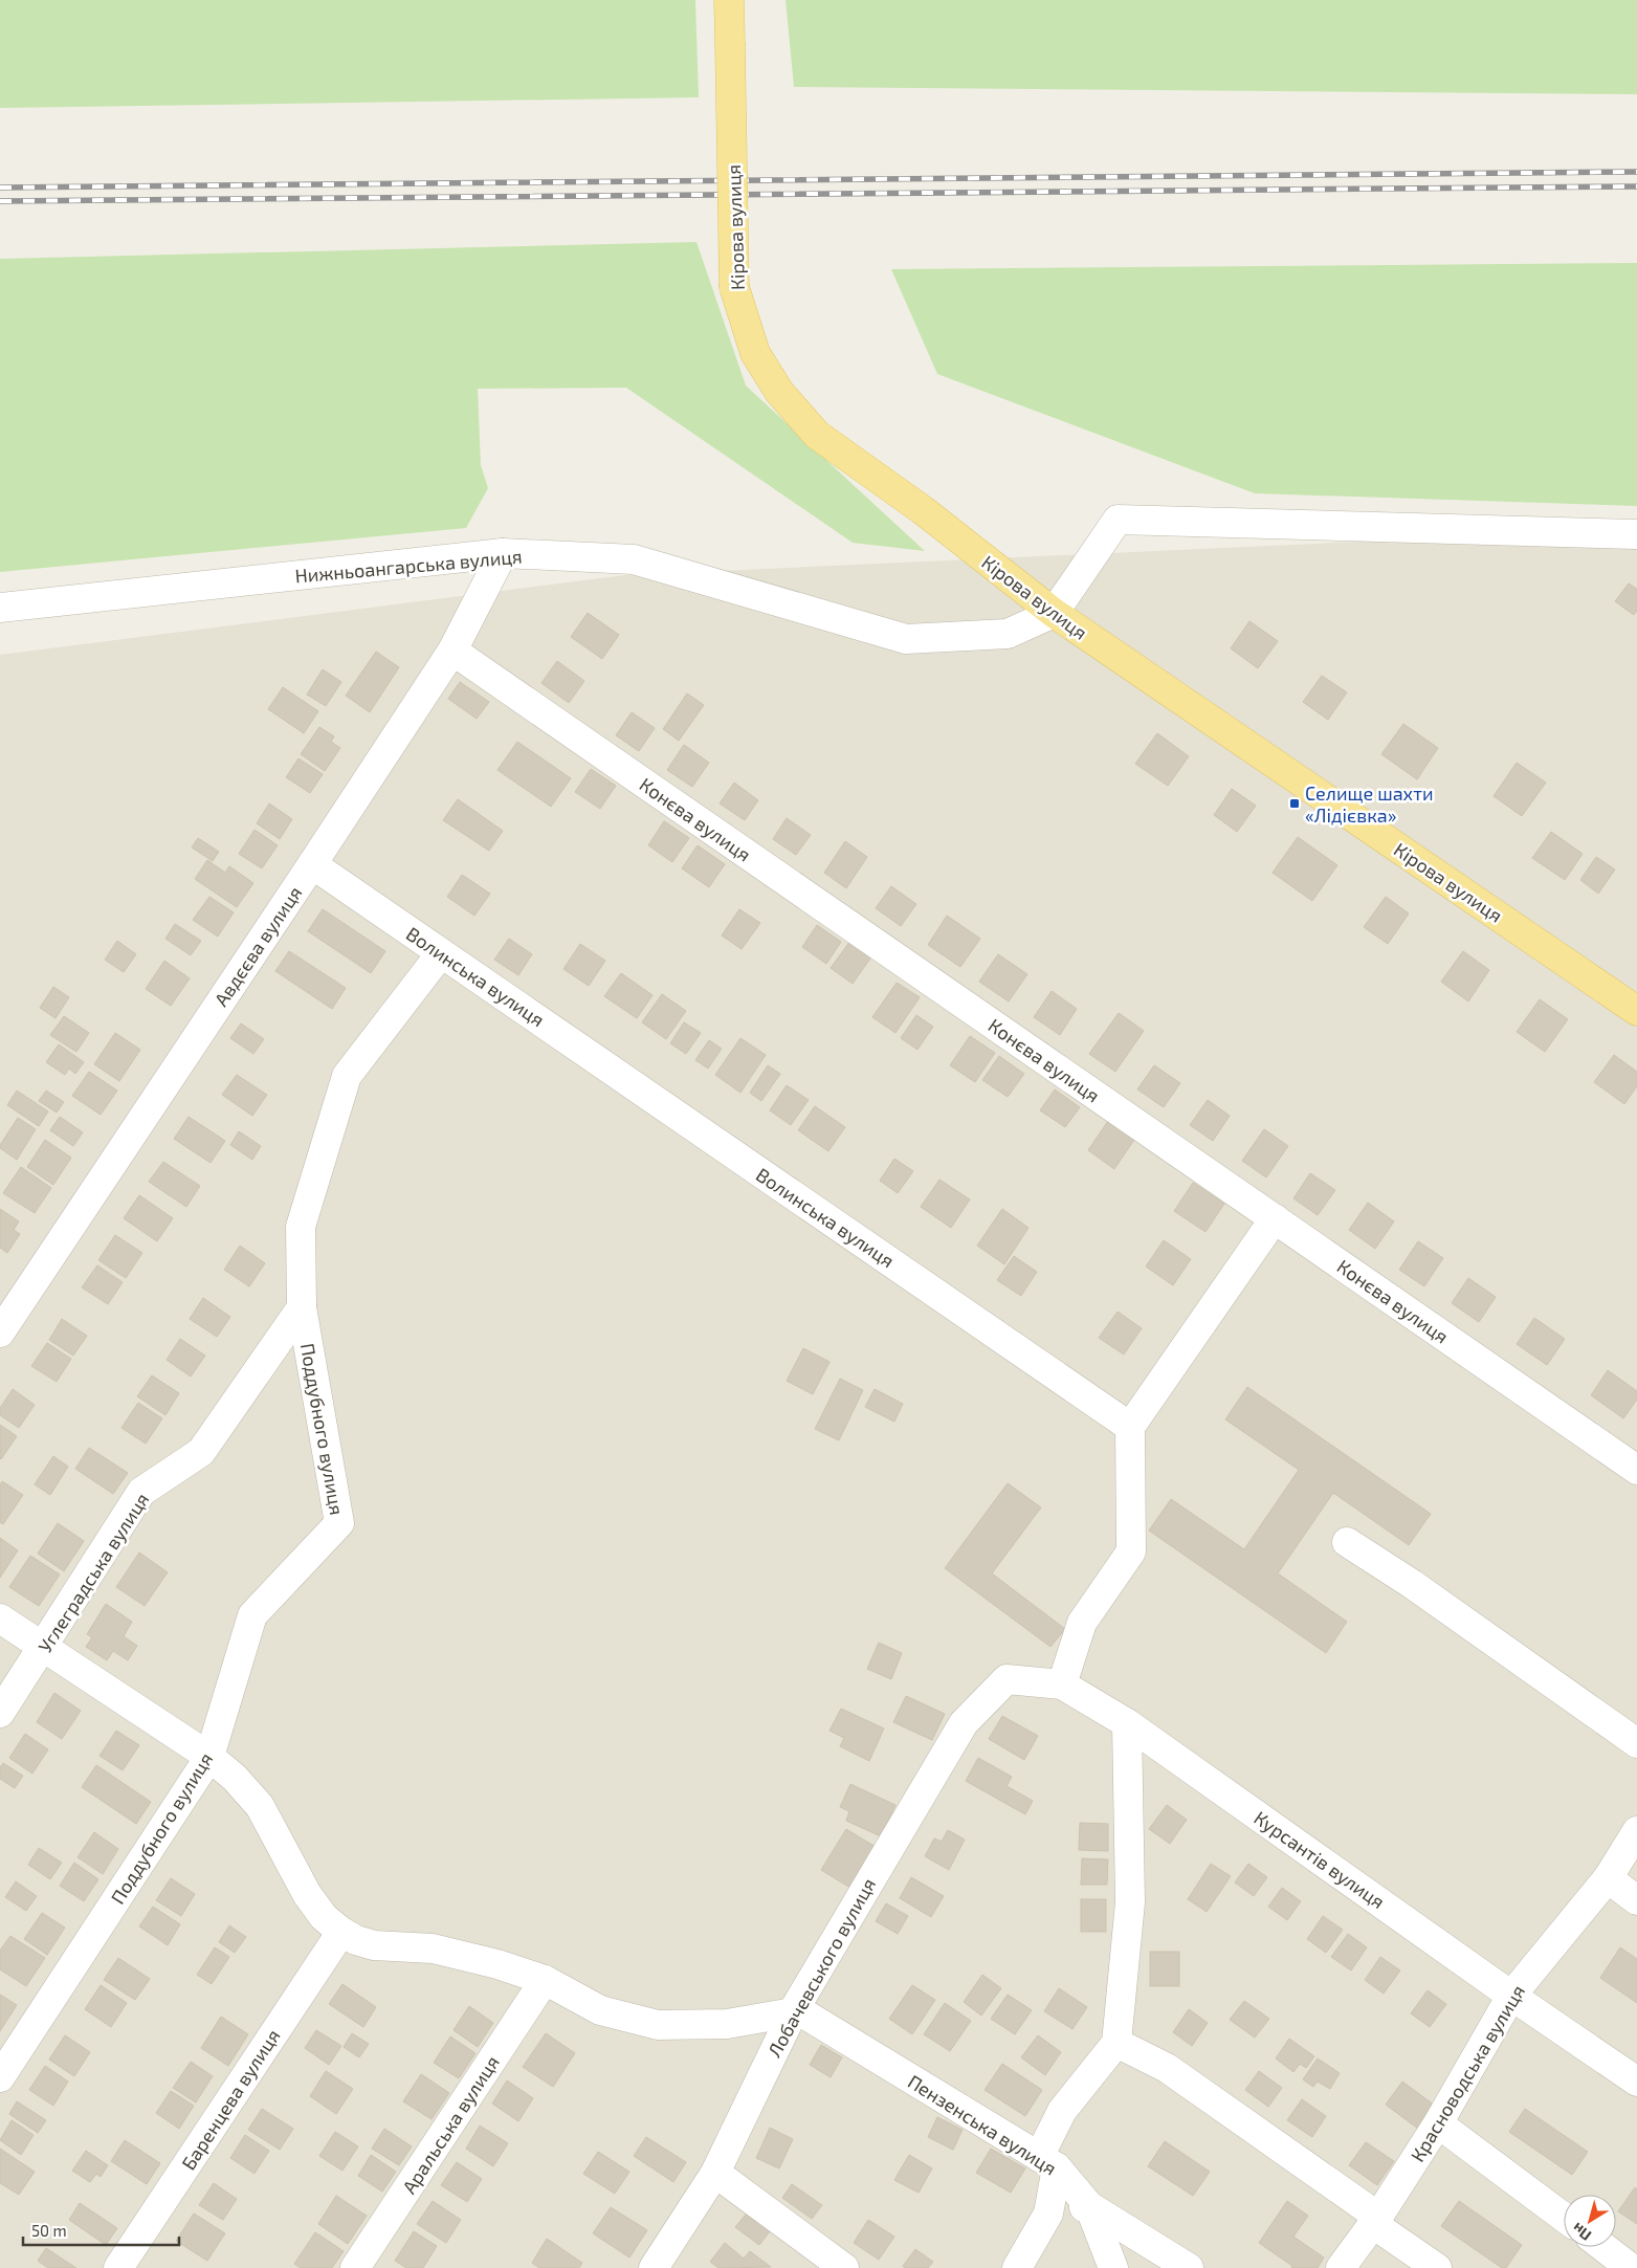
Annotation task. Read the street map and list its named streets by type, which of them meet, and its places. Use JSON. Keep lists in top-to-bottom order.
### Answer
{
  "streets": {
    "main road": ["Кірова вулиця"],
    "street": [
      "Нижньоангарська вулиця",
      "Конєва вулиця",
      "Авдєєва вулиця",
      "Волинська вулиця",
      "Поддубного вулиця",
      "Углеградська вулиця",
      "Курсантів вулиця",
      "Лобачевського вулиця",
      "Красноводська вулиця",
      "Баренцева вулиця",
      "Аральська вулиця",
      "Пензенська вулиця"
    ]
  },
  "crossings": [
    ["Кірова вулиця", "Нижньоангарська вулиця"],
    ["Нижньоангарська вулиця", "Авдєєва вулиця"],
    ["Конєва вулиця", "Авдєєва вулиця"],
    ["Авдєєва вулиця", "Волинська вулиця"],
    ["Поддубного вулиця", "Углеградська вулиця"],
    ["Курсантів вулиця", "Лобачевського вулиця"],
    ["Курсантів вулиця", "Красноводська вулиця"],
    ["Лобачевського вулиця", "Пензенська вулиця"]
  ],
  "places": {
    "transit": ["Селище шахти «Лідієвка»"]
  },
  "scale_bar": "50 m",
  "north": "bottom left"
}
